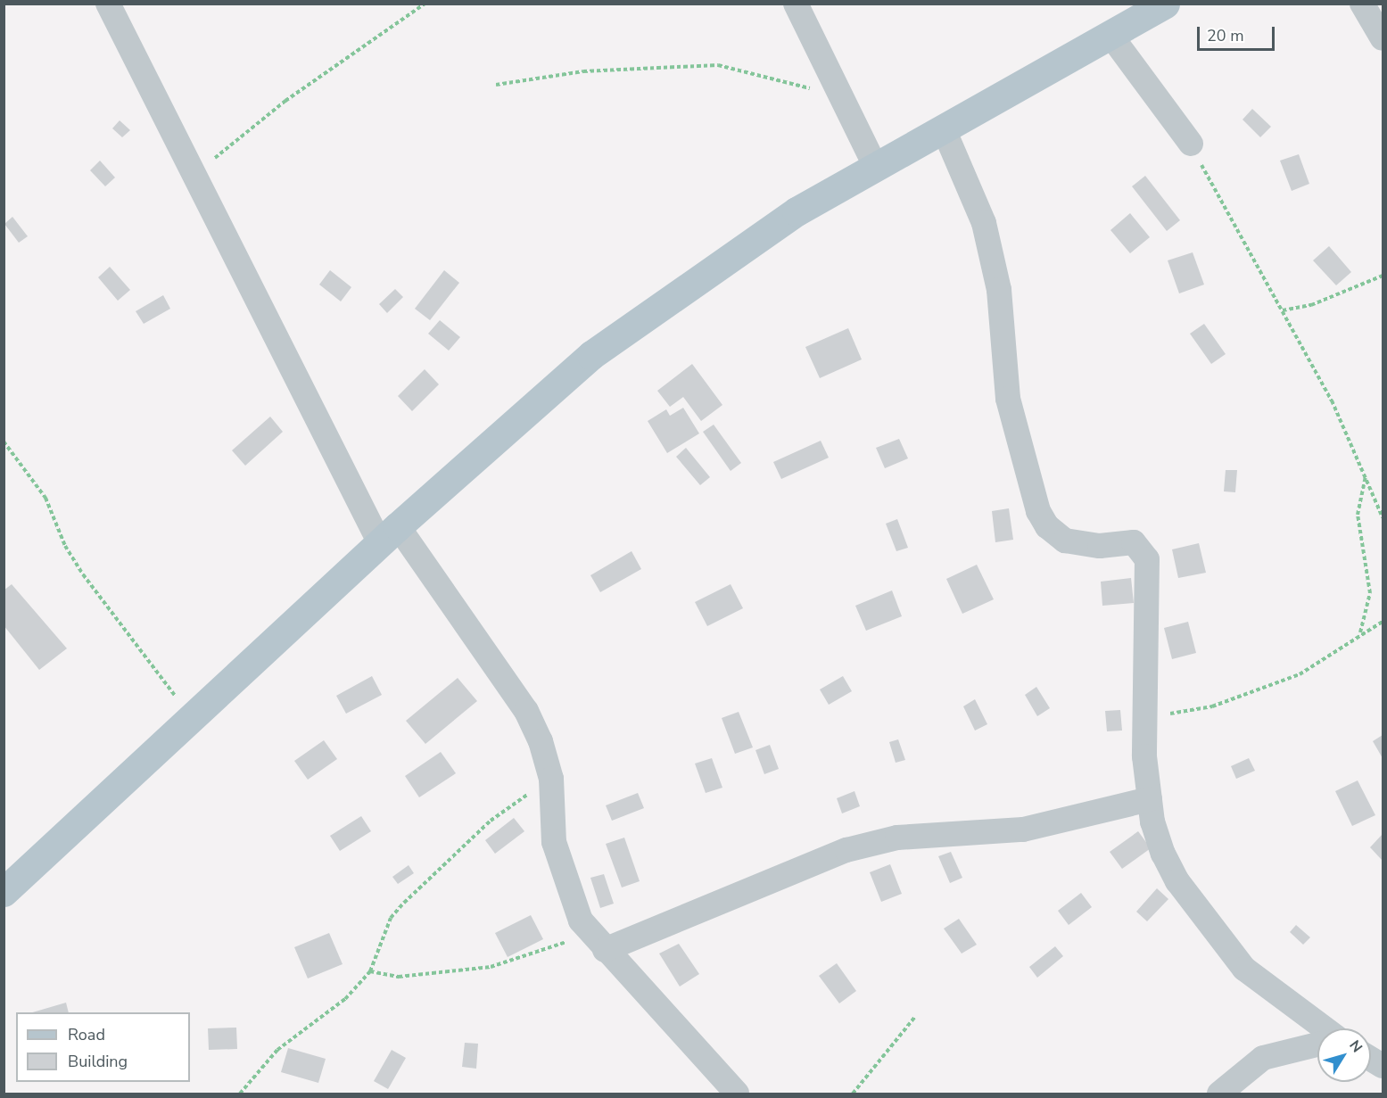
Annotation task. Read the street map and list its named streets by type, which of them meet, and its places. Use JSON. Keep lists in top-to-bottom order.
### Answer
{
  "legend": ["Road", "Building"],
  "scale_bar": "20 m",
  "north": "top right"
}
